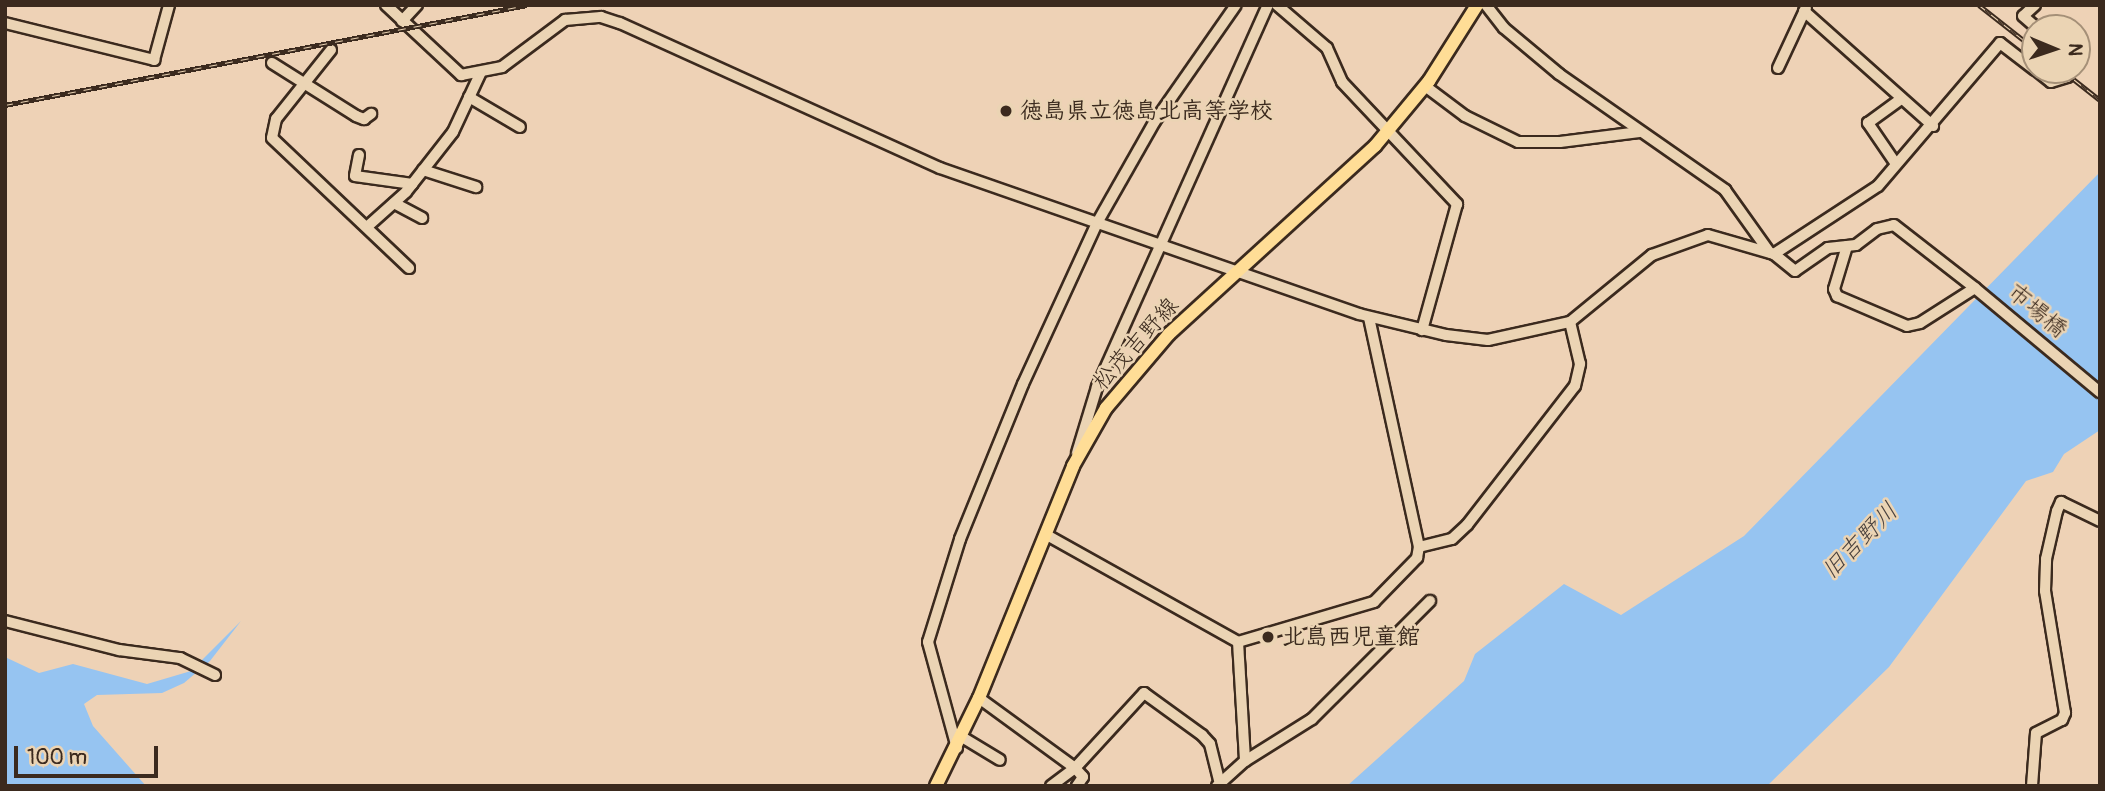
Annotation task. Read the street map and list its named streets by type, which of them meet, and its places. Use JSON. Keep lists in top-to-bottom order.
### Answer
{
  "streets": {
    "main road": ["松茂吉野線"],
    "street": ["市場橋"]
  },
  "water": ["旧吉野川"],
  "places": ["徳島県立徳島北高等学校", "北島西児童館"],
  "scale_bar": "100 m",
  "north": "right"
}
